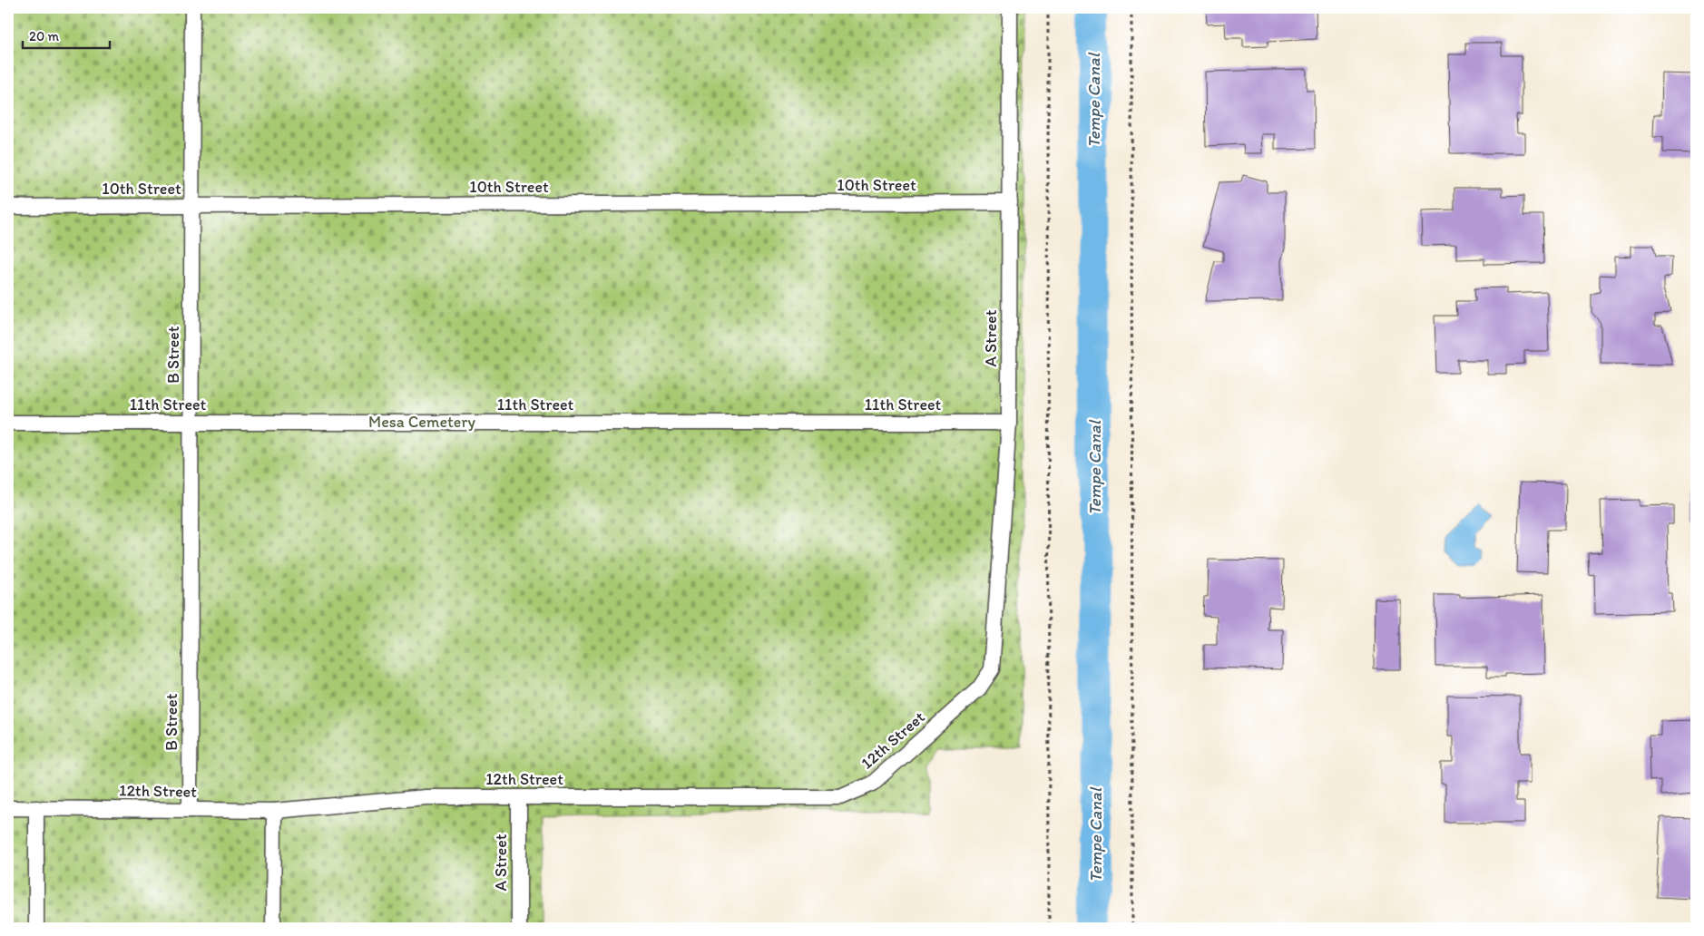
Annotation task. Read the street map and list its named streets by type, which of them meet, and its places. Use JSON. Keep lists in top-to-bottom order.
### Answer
{
  "streets": {
    "lane": [
      "10th Street",
      "A Street",
      "B Street",
      "11th Street",
      "12th Street"
    ]
  },
  "crossings": [
    ["10th Street", "A Street"],
    ["10th Street", "B Street"],
    ["A Street", "11th Street"],
    ["A Street", "12th Street"],
    ["B Street", "11th Street"],
    ["B Street", "12th Street"]
  ],
  "water": ["Tempe Canal"],
  "parks": ["Mesa Cemetery"],
  "scale_bar": "20 m"
}
